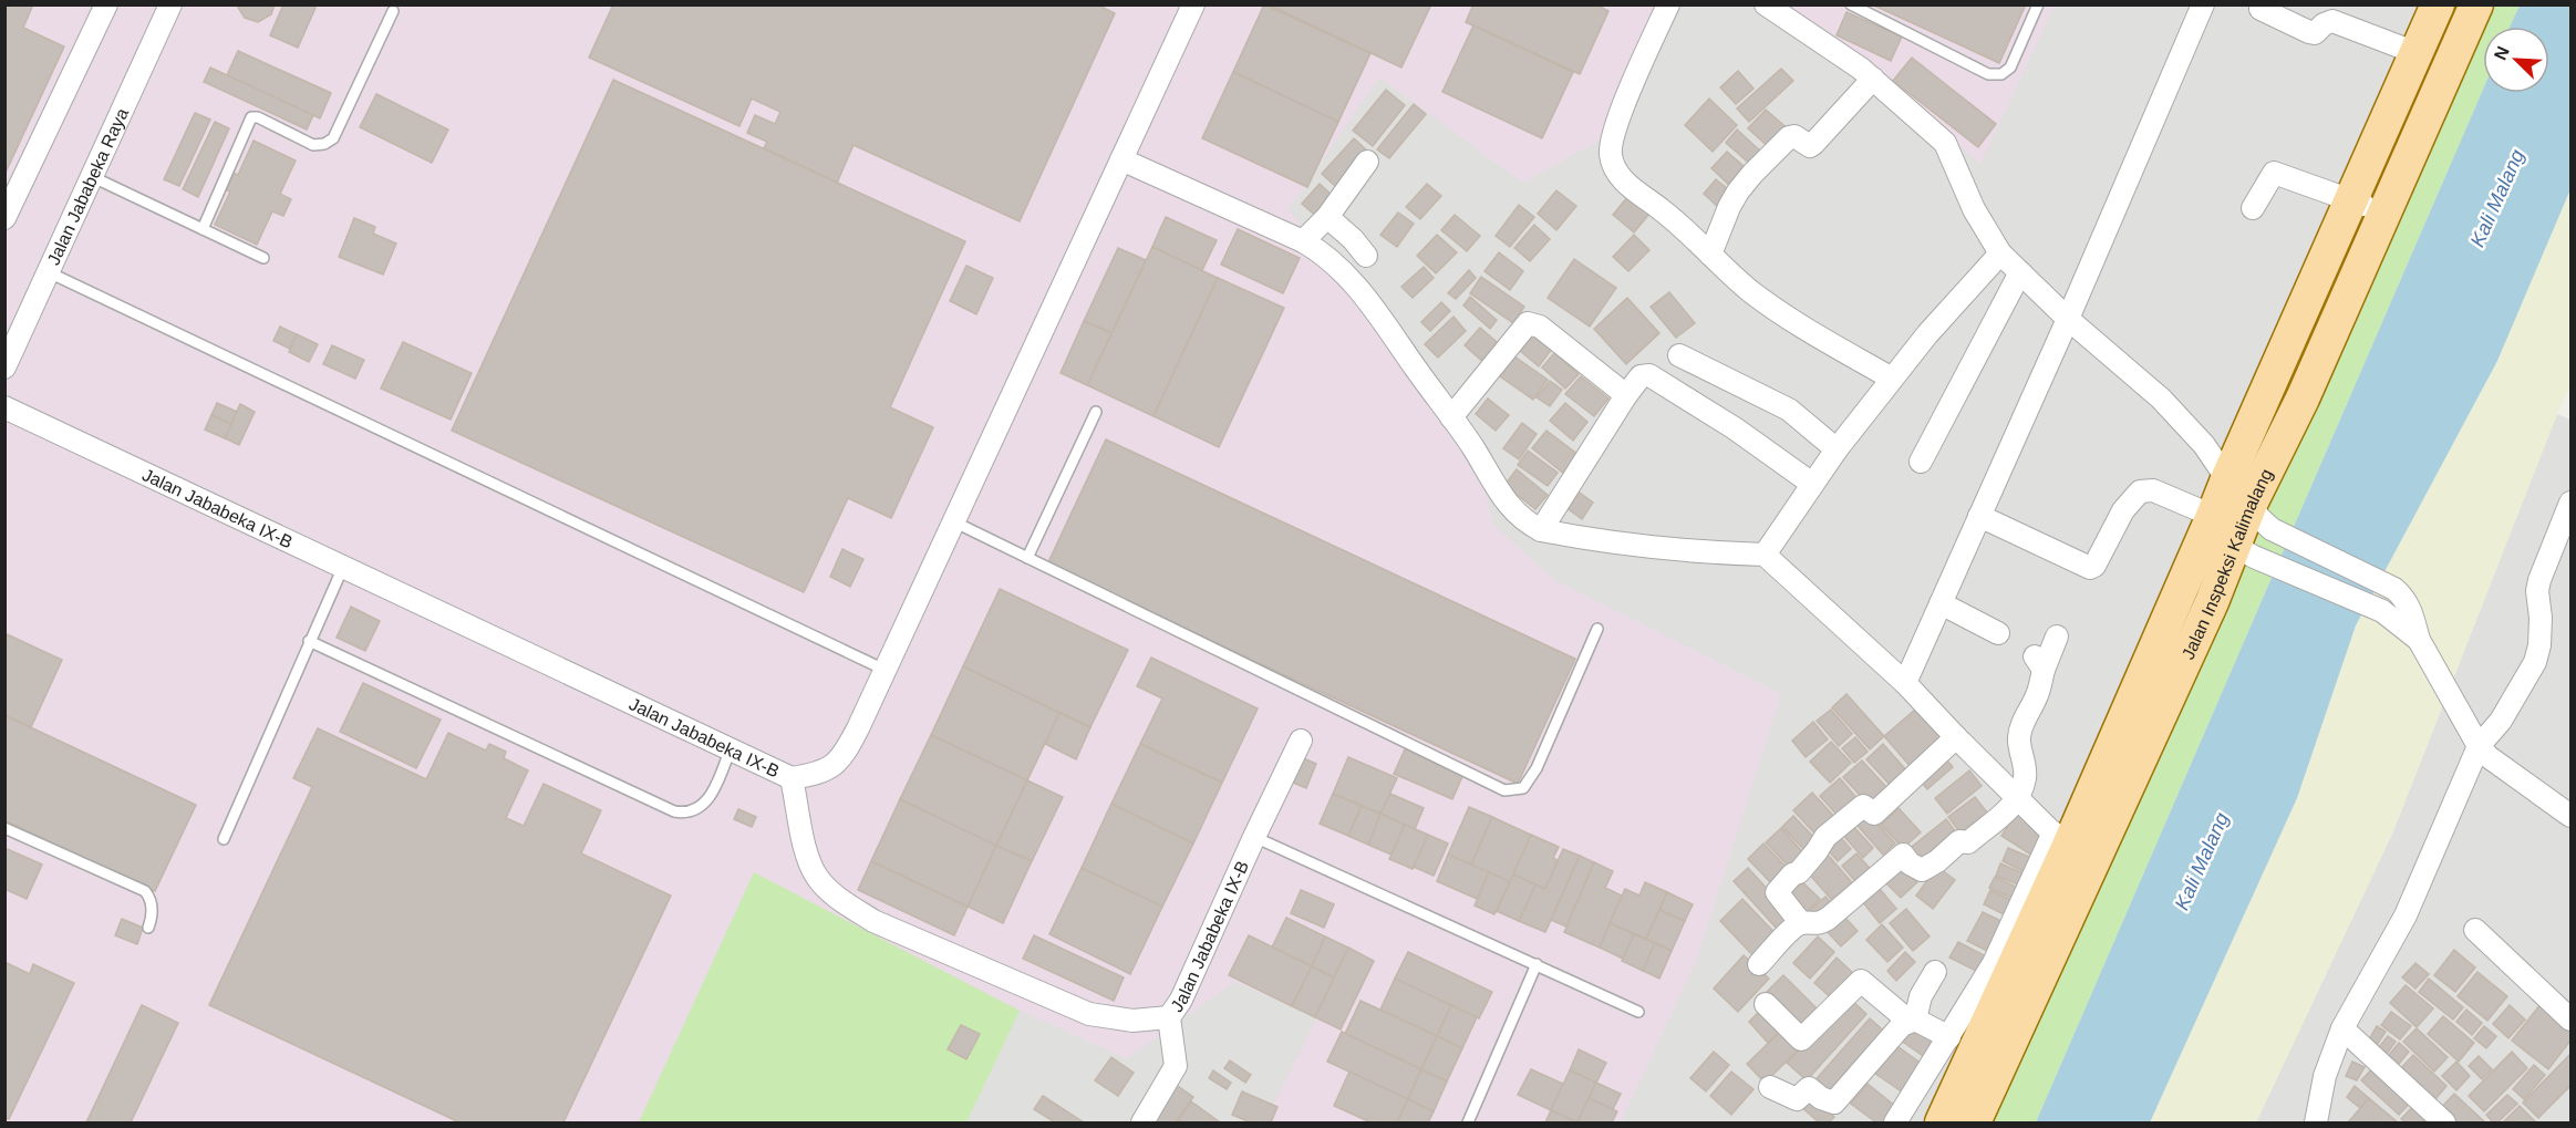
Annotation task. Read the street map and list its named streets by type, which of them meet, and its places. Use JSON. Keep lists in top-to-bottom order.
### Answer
{
  "streets": {
    "main road": ["Jalan Inspeksi Kalimalang"],
    "street": ["Jalan Jababeka Raya", "Jalan Jababeka IX-B"]
  },
  "water": ["Kali Malang"],
  "north": "top left"
}
